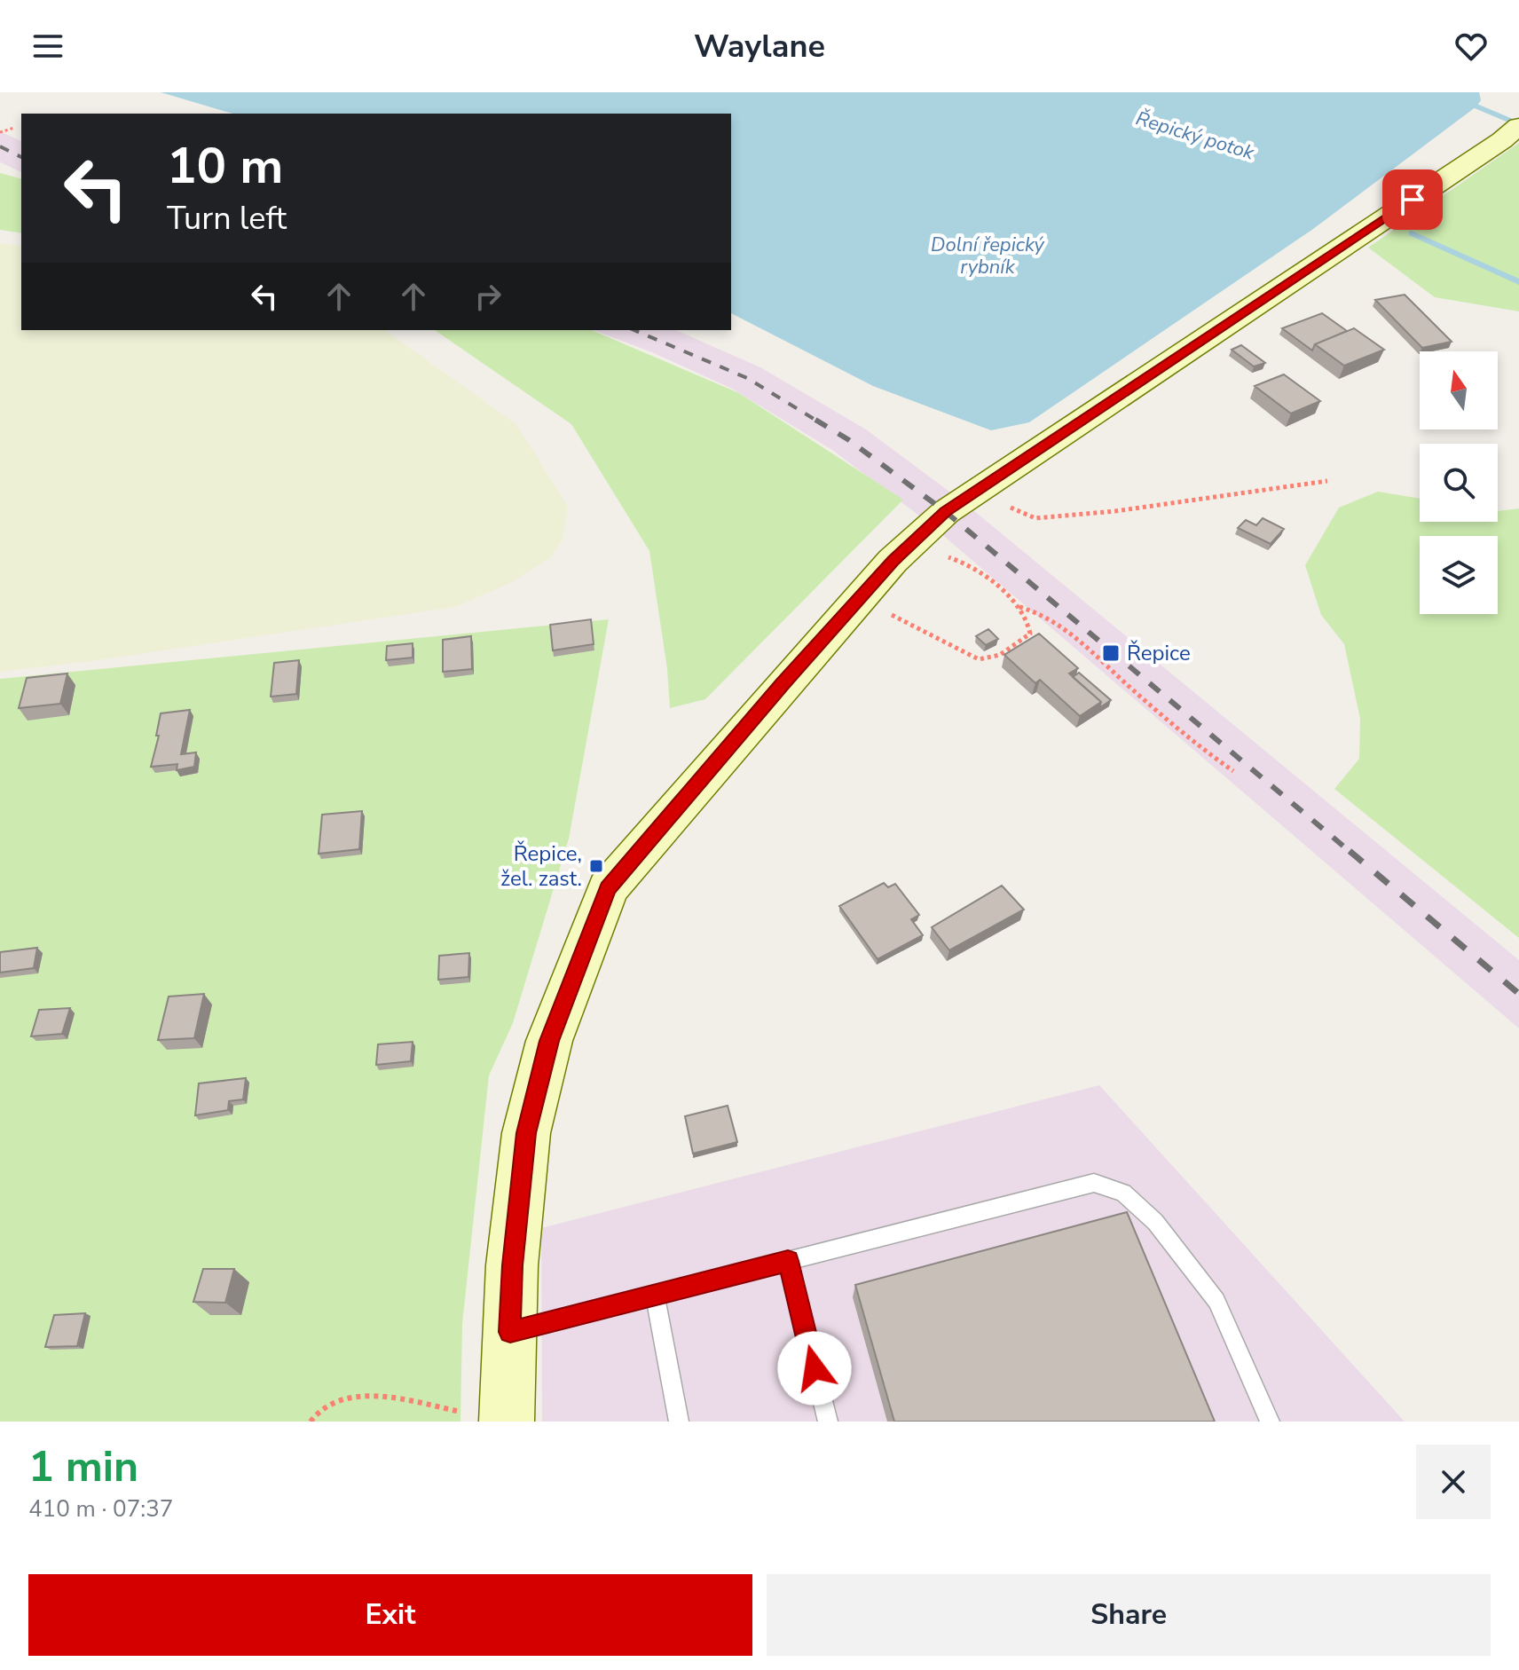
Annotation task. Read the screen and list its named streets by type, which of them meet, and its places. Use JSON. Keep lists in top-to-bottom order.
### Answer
{
  "water": ["Řepický potok", "Dolní řepický rybník"],
  "places": {
    "transit": ["Řepice", "Řepice, žel. zast."]
  },
  "north": "top",
  "page": {
    "header": "Waylane",
    "turn": ["10 m", "Turn left"],
    "heading": ["1 min", "410 m · 07:37"],
    "buttons": ["Exit", "Share"]
  }
}
